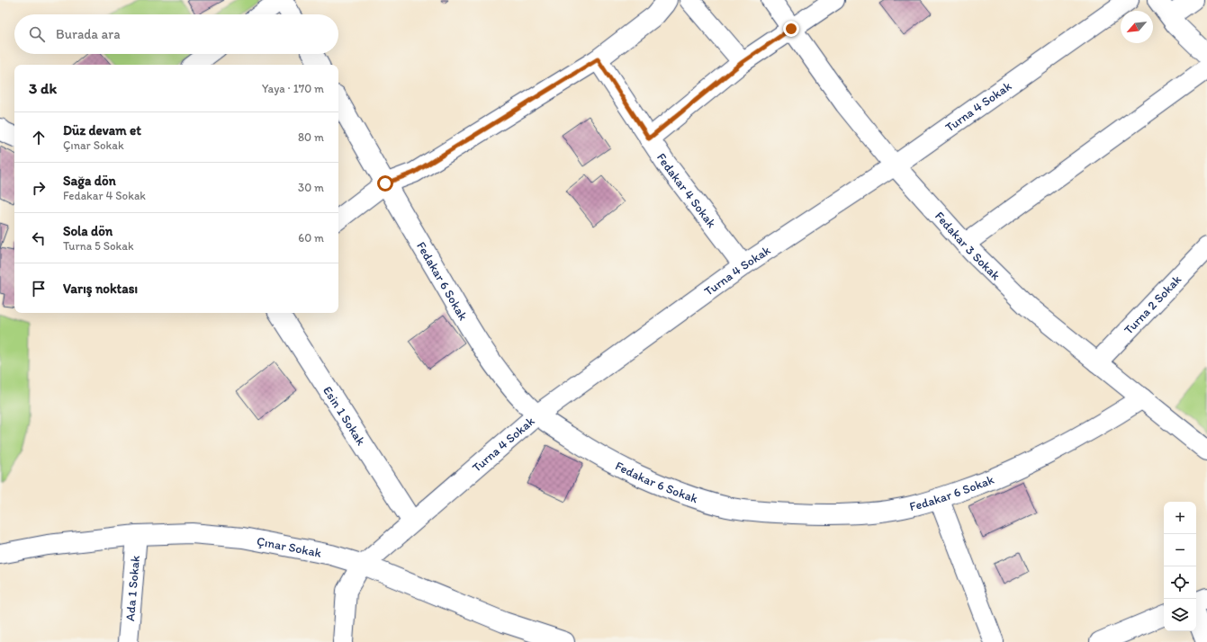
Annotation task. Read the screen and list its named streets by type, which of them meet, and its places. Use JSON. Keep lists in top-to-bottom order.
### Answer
{
  "streets": {
    "street": [
      "Turna 4 Sokak",
      "Fedakar 4 Sokak",
      "Fedakar 3 Sokak",
      "Fedakar 6 Sokak",
      "Turna 2 Sokak",
      "Esin 1 Sokak",
      "Çınar Sokak",
      "Ada 1 Sokak"
    ]
  },
  "crossings": [
    ["Turna 4 Sokak", "Fedakar 4 Sokak"],
    ["Turna 4 Sokak", "Fedakar 3 Sokak"],
    ["Turna 4 Sokak", "Fedakar 6 Sokak"],
    ["Turna 4 Sokak", "Esin 1 Sokak"],
    ["Turna 4 Sokak", "Çınar Sokak"],
    ["Fedakar 3 Sokak", "Fedakar 6 Sokak"],
    ["Fedakar 3 Sokak", "Turna 2 Sokak"],
    ["Çınar Sokak", "Ada 1 Sokak"]
  ],
  "north": "bottom left",
  "page": {
    "search": "Burada ara",
    "heading": ["3 dk", "Yaya · 170 m"],
    "list": [
      ["Düz devam et", "Çınar Sokak", "80 m"],
      ["Sağa dön", "Fedakar 4 Sokak", "30 m"],
      ["Sola dön", "Turna 5 Sokak", "60 m"],
      "Varış noktası"
    ],
    "map_buttons": ["+", "−"]
  }
}
